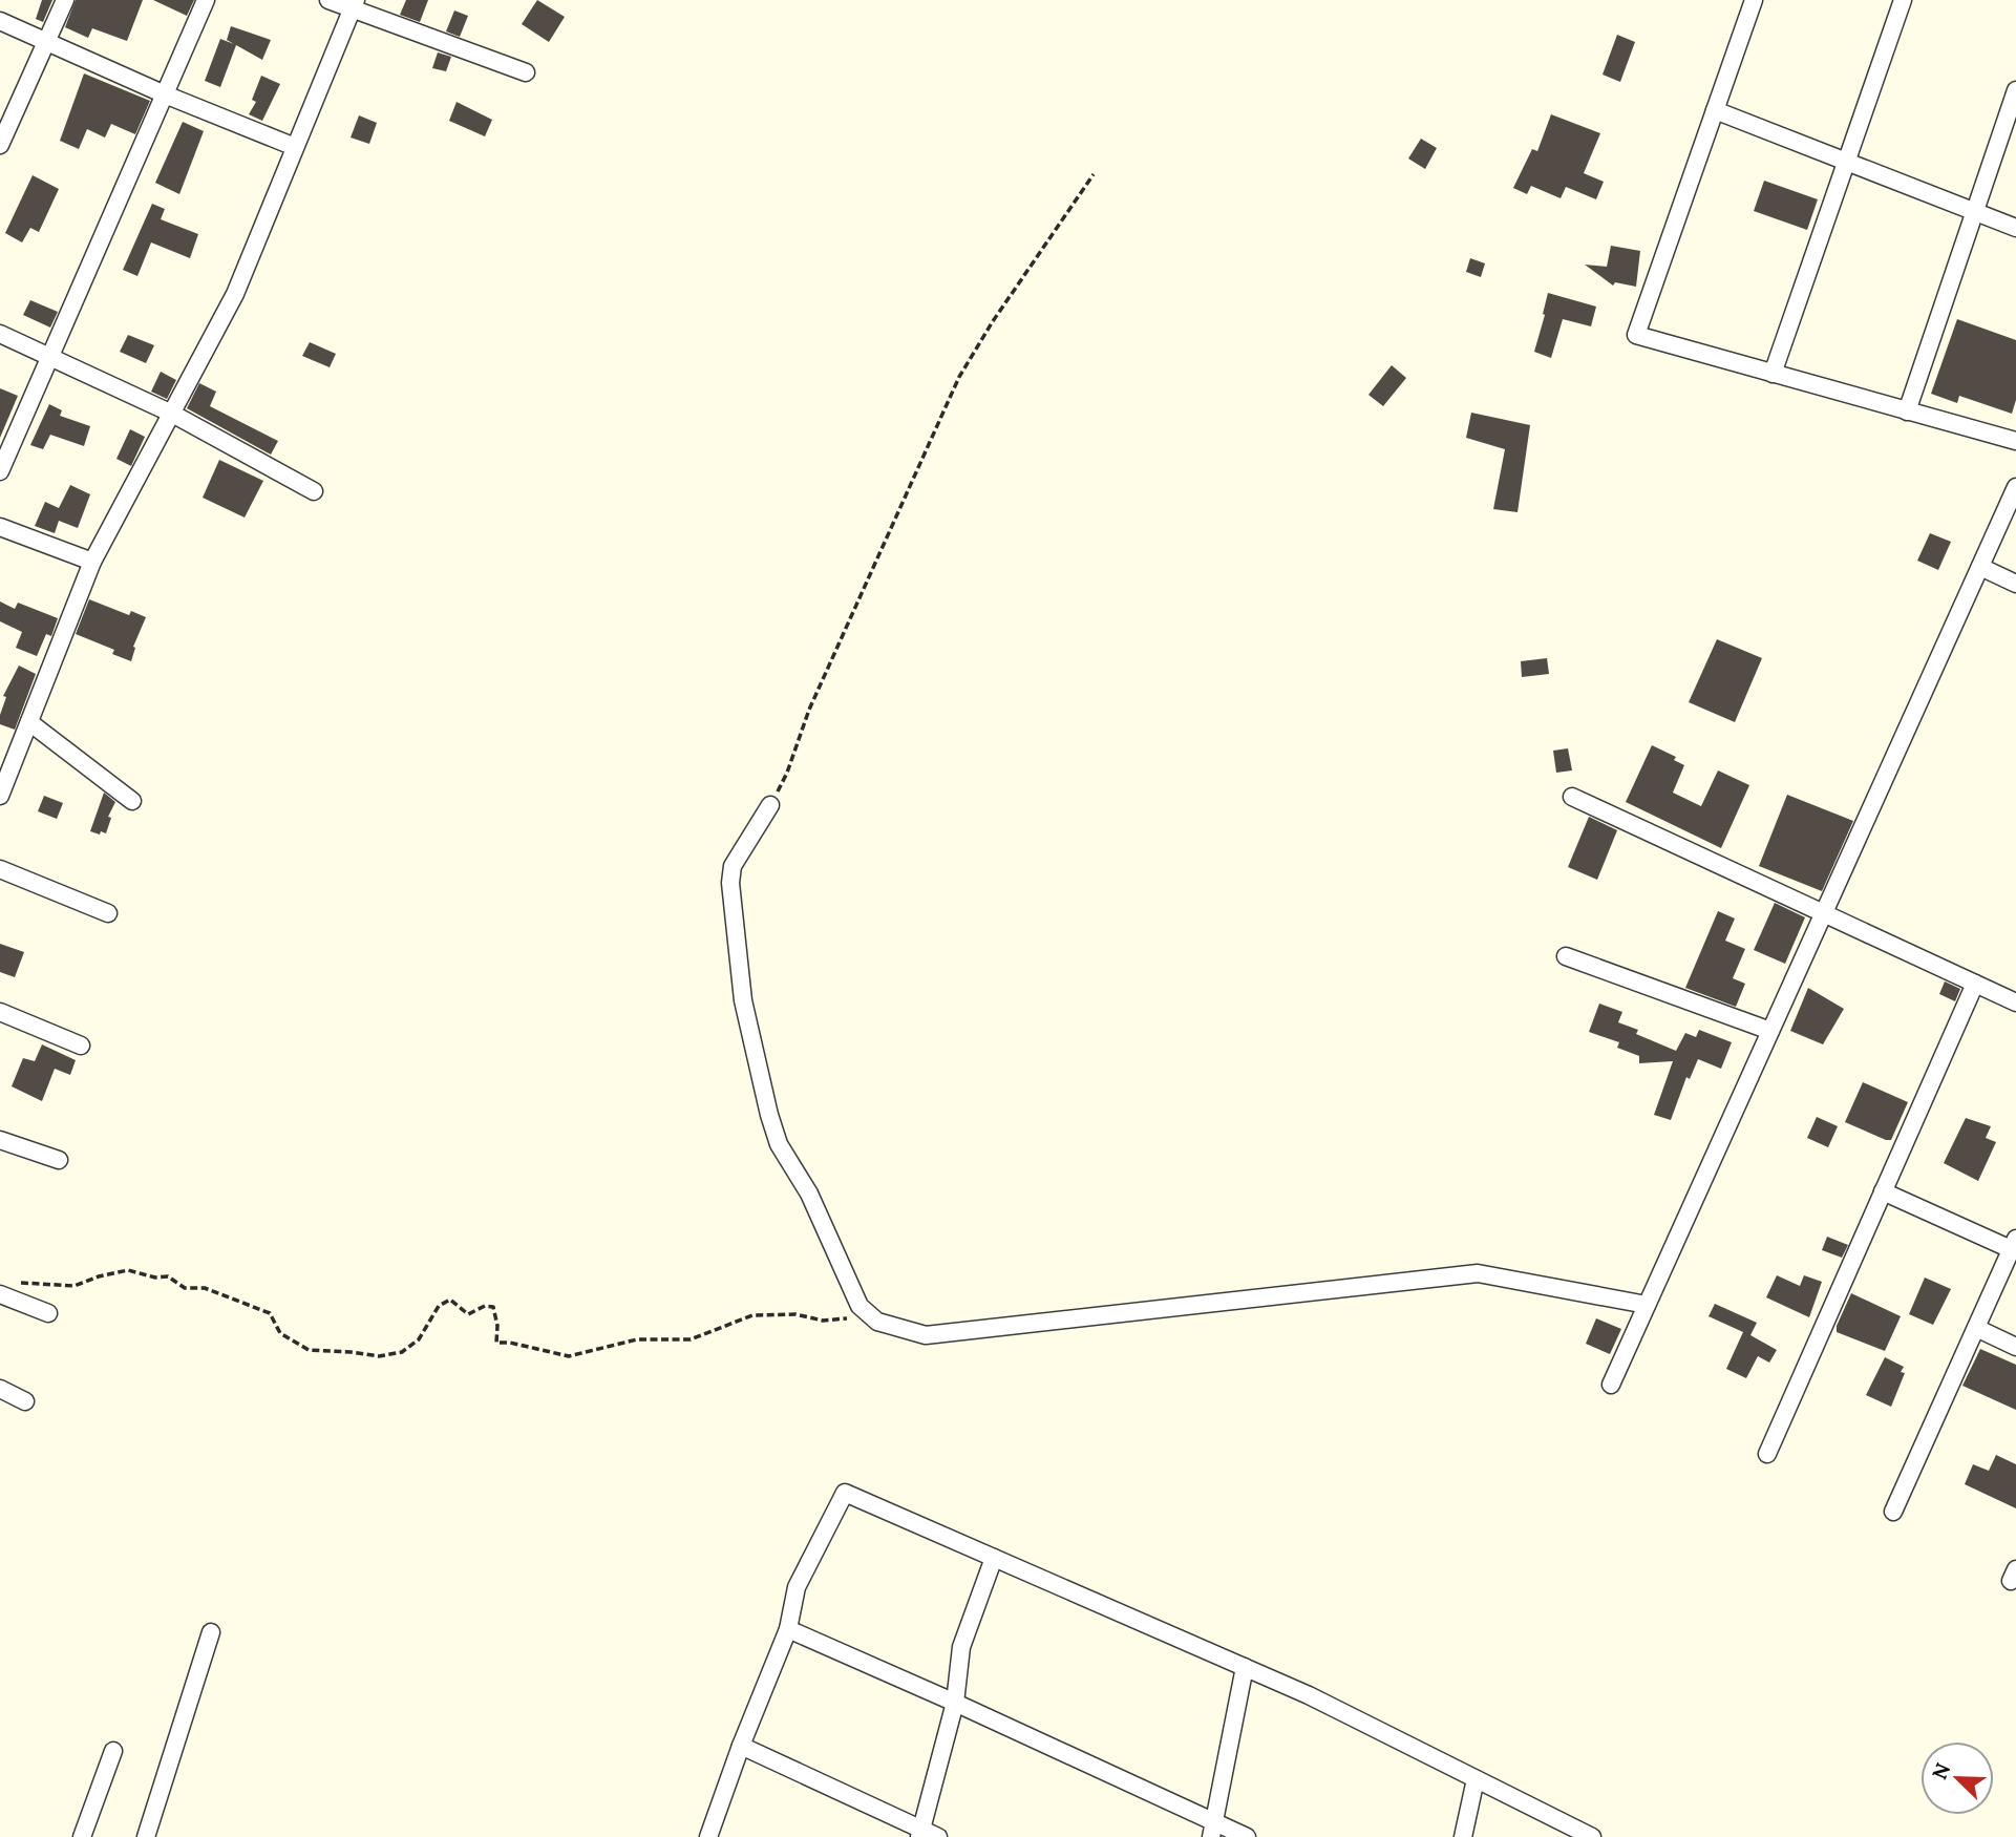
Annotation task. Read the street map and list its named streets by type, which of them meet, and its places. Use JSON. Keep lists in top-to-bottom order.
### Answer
{
  "north": "top left"
}
